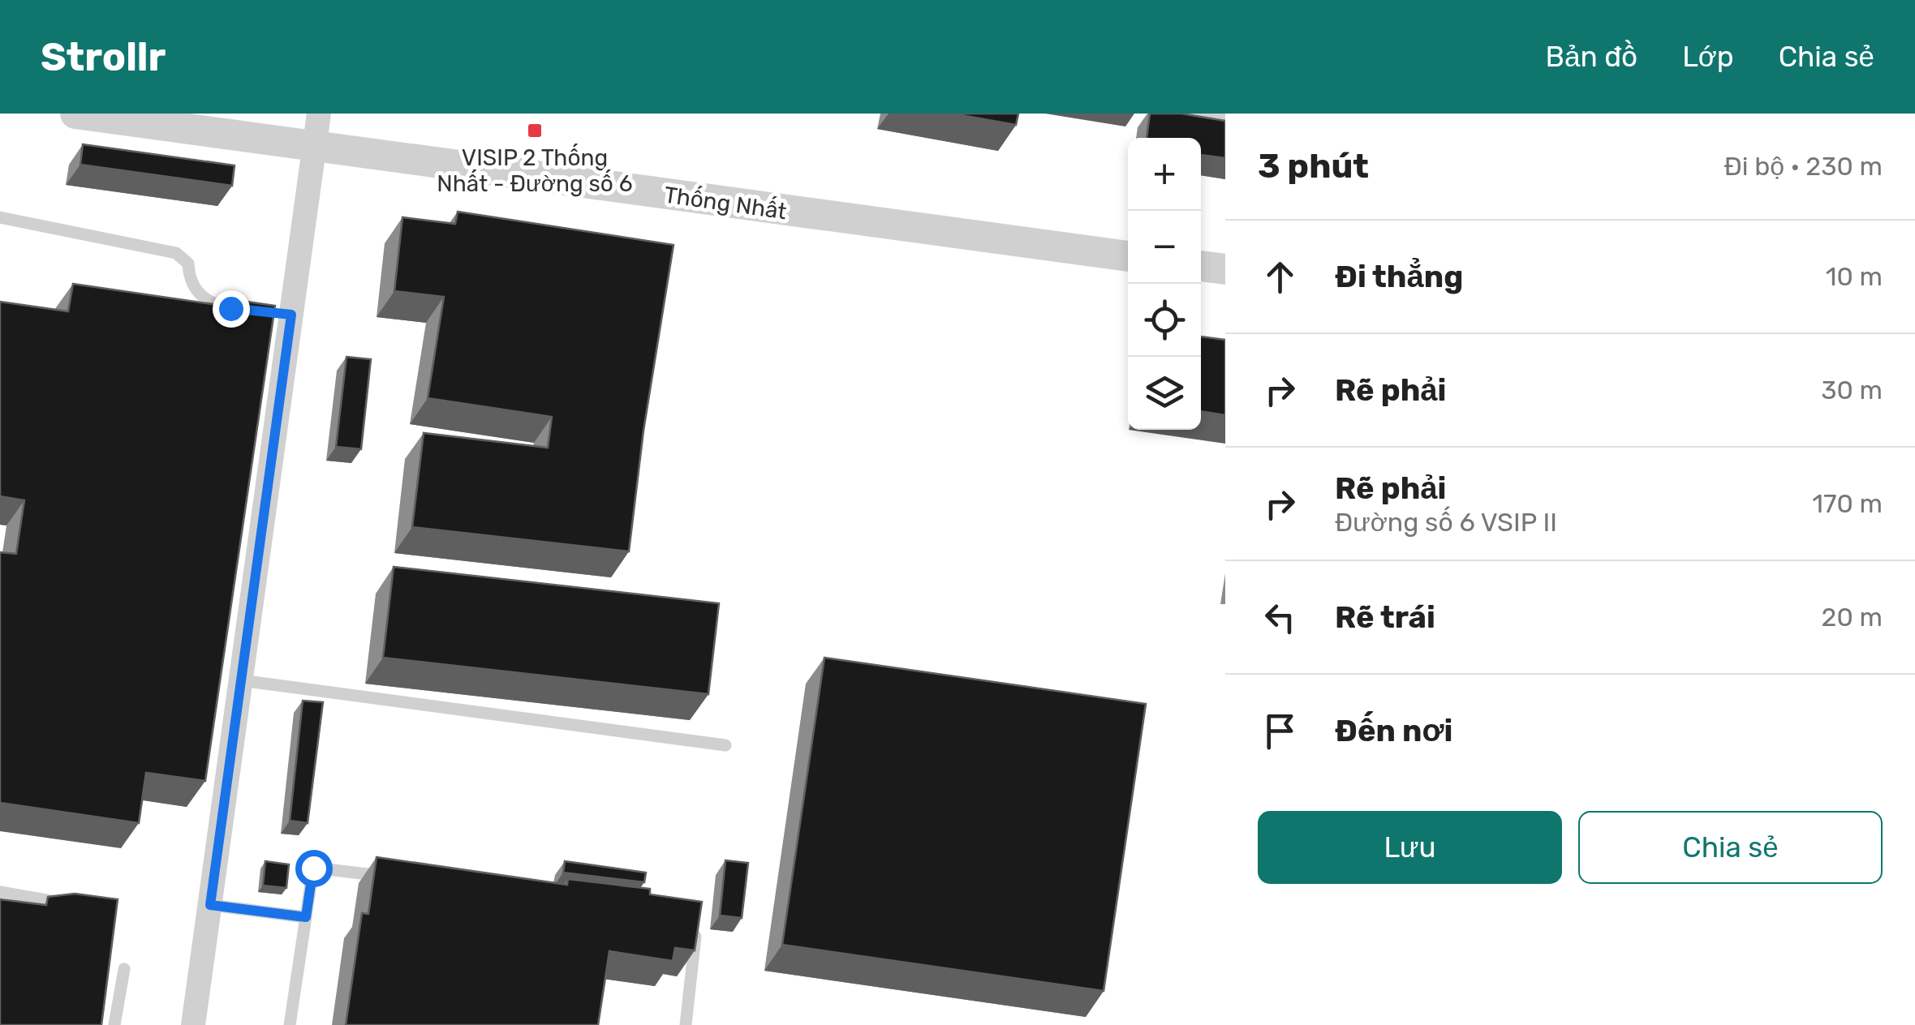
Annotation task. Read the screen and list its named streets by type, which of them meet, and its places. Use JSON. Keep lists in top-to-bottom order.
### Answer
{
  "streets": {
    "street": ["Thống Nhất"]
  },
  "places": {
    "transit": ["VISIP 2 Thống Nhất - Đường số 6"]
  },
  "page": {
    "header": "Strollr",
    "nav": ["Bản đồ", "Lớp", "Chia sẻ"],
    "heading": ["3 phút", "Đi bộ · 230 m"],
    "map_buttons": ["+", "−"],
    "list": [
      ["Đi thẳng", "10 m"],
      ["Rẽ phải", "30 m"],
      ["Rẽ phải", "Đường số 6 VSIP II", "170 m"],
      ["Rẽ trái", "20 m"],
      "Đến nơi"
    ],
    "buttons": ["Lưu", "Chia sẻ"]
  }
}
